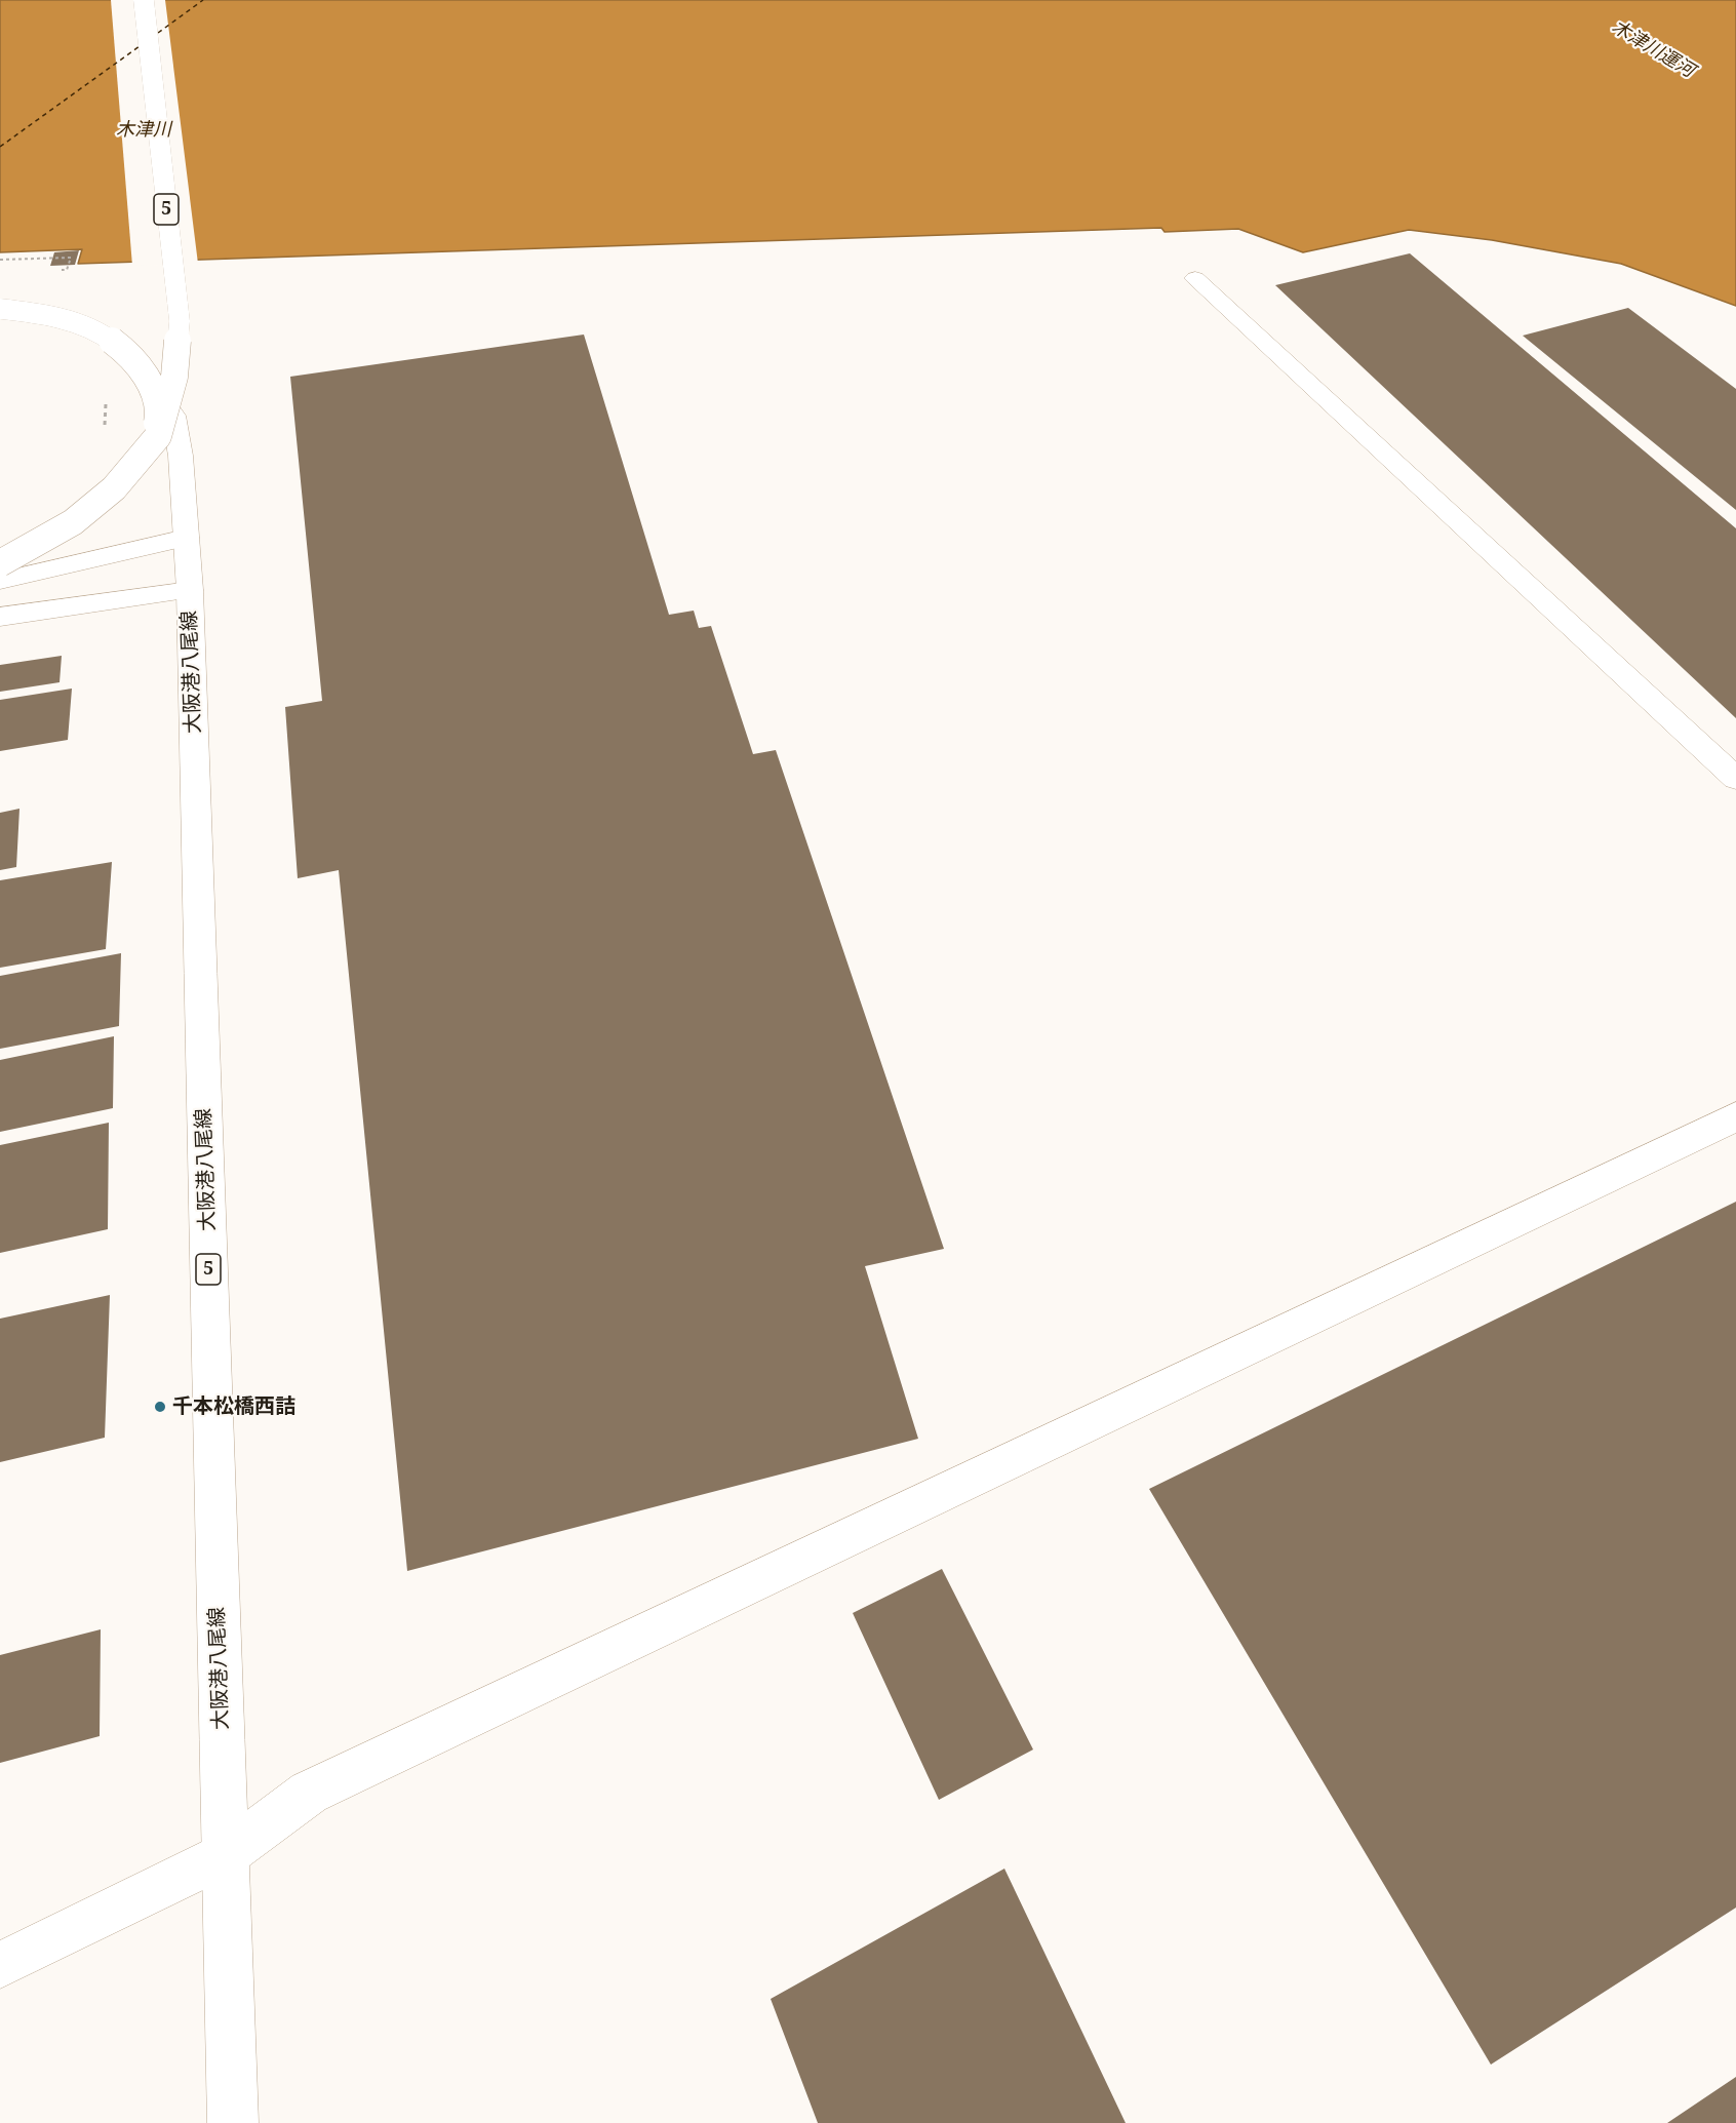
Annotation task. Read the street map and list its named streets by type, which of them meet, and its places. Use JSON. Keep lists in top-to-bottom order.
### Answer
{
  "streets": {
    "main road": ["5", "大阪港八尾線"]
  },
  "water": ["木津川運河", "木津川"],
  "places": ["千本松橋西詰"]
}
